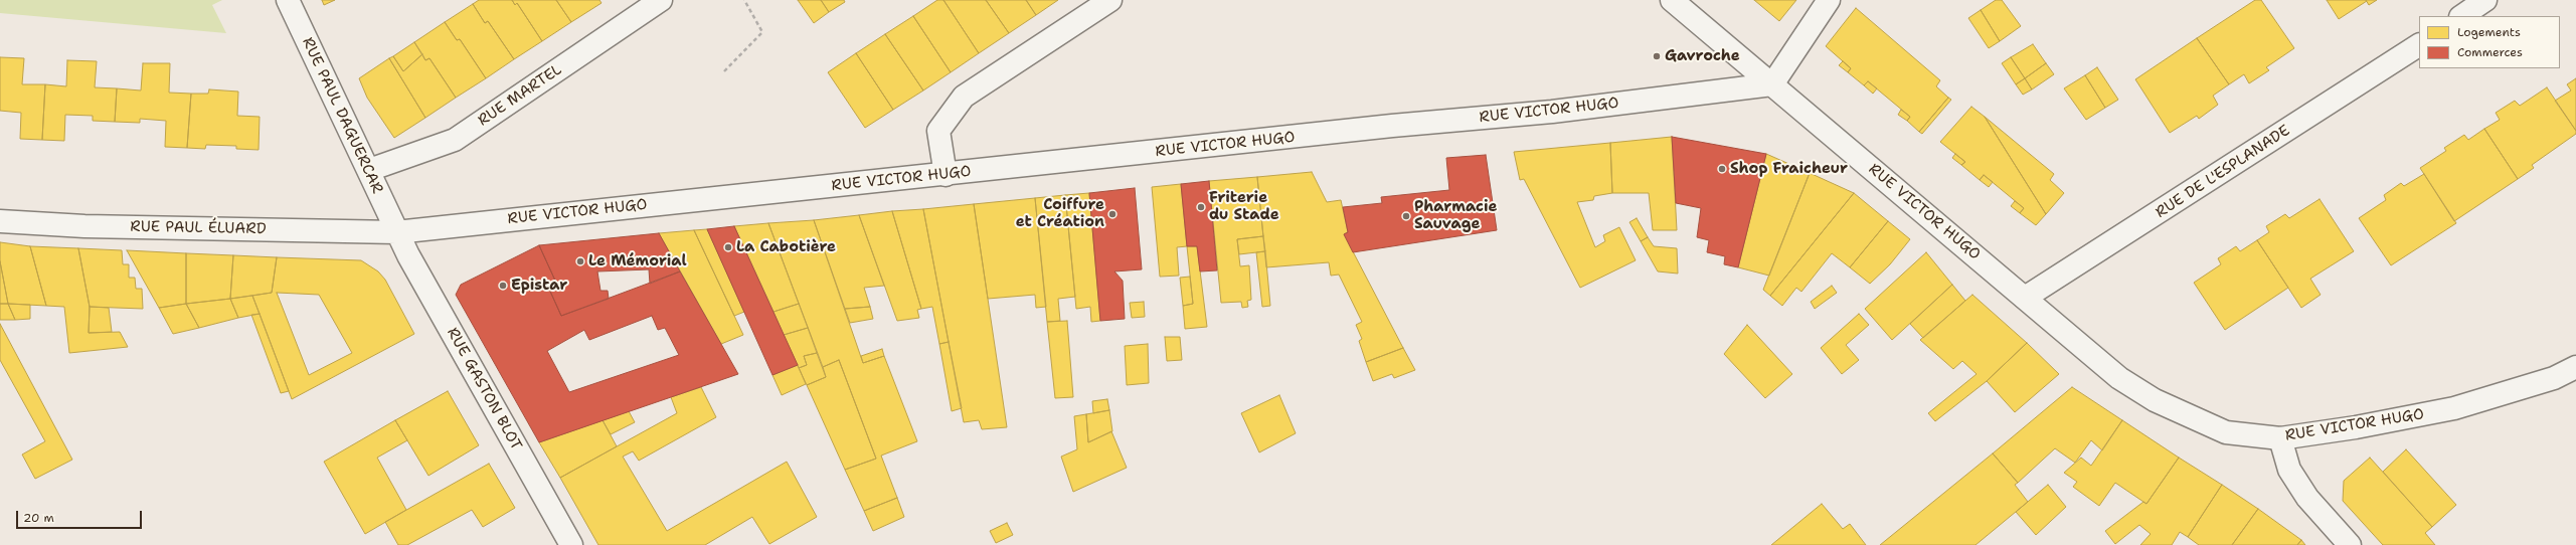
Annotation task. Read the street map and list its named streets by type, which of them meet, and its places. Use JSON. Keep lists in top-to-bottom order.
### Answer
{
  "streets": {
    "street": [
      "RUE MARTEL",
      "RUE VICTOR HUGO",
      "RUE PAUL DAGUERCAR",
      "RUE DE L'ESPLANADE",
      "RUE PAUL ÉLUARD",
      "RUE GASTON BLOT"
    ]
  },
  "crossings": [
    ["RUE MARTEL", "RUE PAUL DAGUERCAR"],
    ["RUE VICTOR HUGO", "RUE PAUL DAGUERCAR"],
    ["RUE VICTOR HUGO", "RUE DE L'ESPLANADE"],
    ["RUE VICTOR HUGO", "RUE PAUL ÉLUARD"],
    ["RUE VICTOR HUGO", "RUE GASTON BLOT"],
    ["RUE PAUL DAGUERCAR", "RUE PAUL ÉLUARD"],
    ["RUE PAUL DAGUERCAR", "RUE GASTON BLOT"],
    ["RUE PAUL ÉLUARD", "RUE GASTON BLOT"]
  ],
  "places": [
    "Gavroche",
    "Shop Fraicheur",
    "Friterie du Stade",
    "Coiffure et Création",
    "Pharmacie Sauvage",
    "La Cabotière",
    "Le Mémorial",
    "Epistar"
  ],
  "legend": ["Logements", "Commerces"],
  "scale_bar": "20 m"
}
